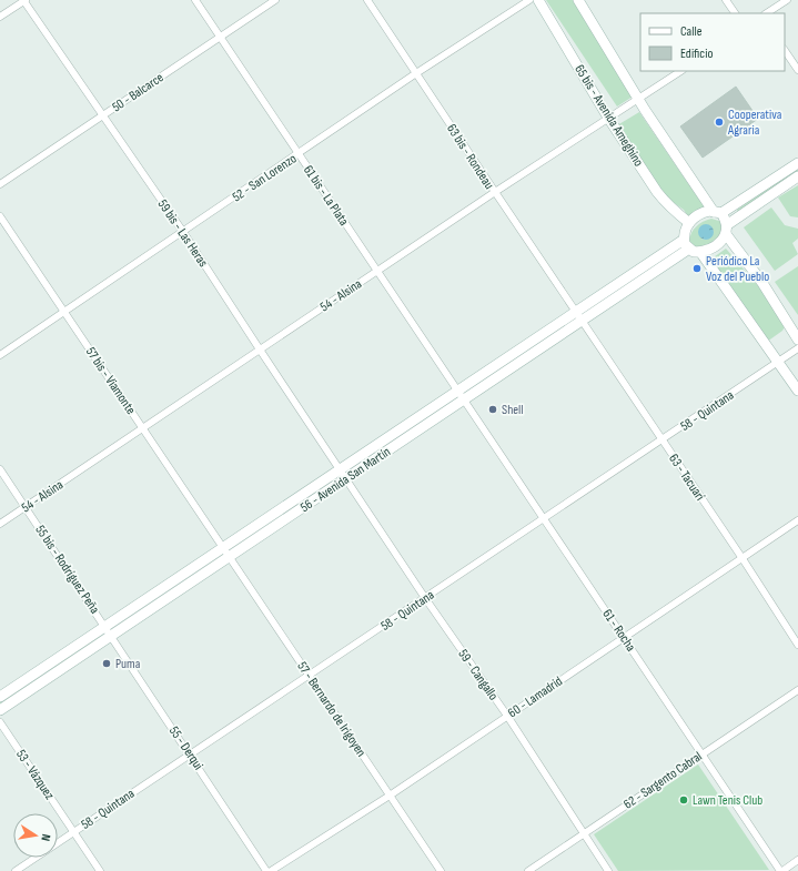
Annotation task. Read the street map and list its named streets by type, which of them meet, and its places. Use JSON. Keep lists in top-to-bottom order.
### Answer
{
  "streets": {
    "main road": ["65 bis - Avenida Ameghino", "56 - Avenida San Martín"],
    "street": [
      "50 - Balcarce",
      "63 bis - Rondeau",
      "52 - San Lorenzo",
      "61 bis - La Plata",
      "59 bis - Las Heras",
      "54 - Alsina",
      "57 bis - Viamonte",
      "58 - Quintana",
      "63 - Tacuarí",
      "55 bis - Rodríguez Peña",
      "61 - Rocha",
      "59 - Cangallo",
      "60 - Lamadrid",
      "57 - Bernardo de Irigoyen",
      "55 - Derqui",
      "53 - Vázquez",
      "62 - Sargento Cabral"
    ]
  },
  "crossings": [
    ["50 - Balcarce", "61 bis - La Plata"],
    ["50 - Balcarce", "59 bis - Las Heras"],
    ["65 bis - Avenida Ameghino", "54 - Alsina"],
    ["65 bis - Avenida Ameghino", "56 - Avenida San Martín"],
    ["63 bis - Rondeau", "52 - San Lorenzo"],
    ["63 bis - Rondeau", "54 - Alsina"],
    ["63 bis - Rondeau", "63 - Tacuarí"],
    ["63 bis - Rondeau", "56 - Avenida San Martín"],
    ["52 - San Lorenzo", "61 bis - La Plata"],
    ["52 - San Lorenzo", "59 bis - Las Heras"],
    ["52 - San Lorenzo", "57 bis - Viamonte"],
    ["61 bis - La Plata", "54 - Alsina"],
    ["61 bis - La Plata", "56 - Avenida San Martín"],
    ["61 bis - La Plata", "61 - Rocha"],
    ["59 bis - Las Heras", "54 - Alsina"],
    ["59 bis - Las Heras", "56 - Avenida San Martín"],
    ["59 bis - Las Heras", "59 - Cangallo"],
    ["54 - Alsina", "57 bis - Viamonte"],
    ["54 - Alsina", "55 bis - Rodríguez Peña"],
    ["57 bis - Viamonte", "56 - Avenida San Martín"],
    ["57 bis - Viamonte", "57 - Bernardo de Irigoyen"],
    ["58 - Quintana", "63 - Tacuarí"],
    ["58 - Quintana", "61 - Rocha"],
    ["58 - Quintana", "59 - Cangallo"],
    ["58 - Quintana", "57 - Bernardo de Irigoyen"],
    ["58 - Quintana", "55 - Derqui"],
    ["58 - Quintana", "53 - Vázquez"],
    ["63 - Tacuarí", "56 - Avenida San Martín"],
    ["63 - Tacuarí", "60 - Lamadrid"],
    ["56 - Avenida San Martín", "55 bis - Rodríguez Peña"],
    ["56 - Avenida San Martín", "61 - Rocha"],
    ["56 - Avenida San Martín", "59 - Cangallo"],
    ["56 - Avenida San Martín", "57 - Bernardo de Irigoyen"],
    ["56 - Avenida San Martín", "55 - Derqui"],
    ["55 bis - Rodríguez Peña", "55 - Derqui"],
    ["61 - Rocha", "60 - Lamadrid"],
    ["61 - Rocha", "62 - Sargento Cabral"],
    ["59 - Cangallo", "60 - Lamadrid"],
    ["59 - Cangallo", "62 - Sargento Cabral"],
    ["60 - Lamadrid", "57 - Bernardo de Irigoyen"]
  ],
  "places": [
    "Cooperativa Agraria",
    "Periódico La Voz del Pueblo",
    "Shell",
    "Puma",
    "Lawn Tenis Club"
  ],
  "legend": ["Calle", "Edificio"],
  "north": "right"
}
